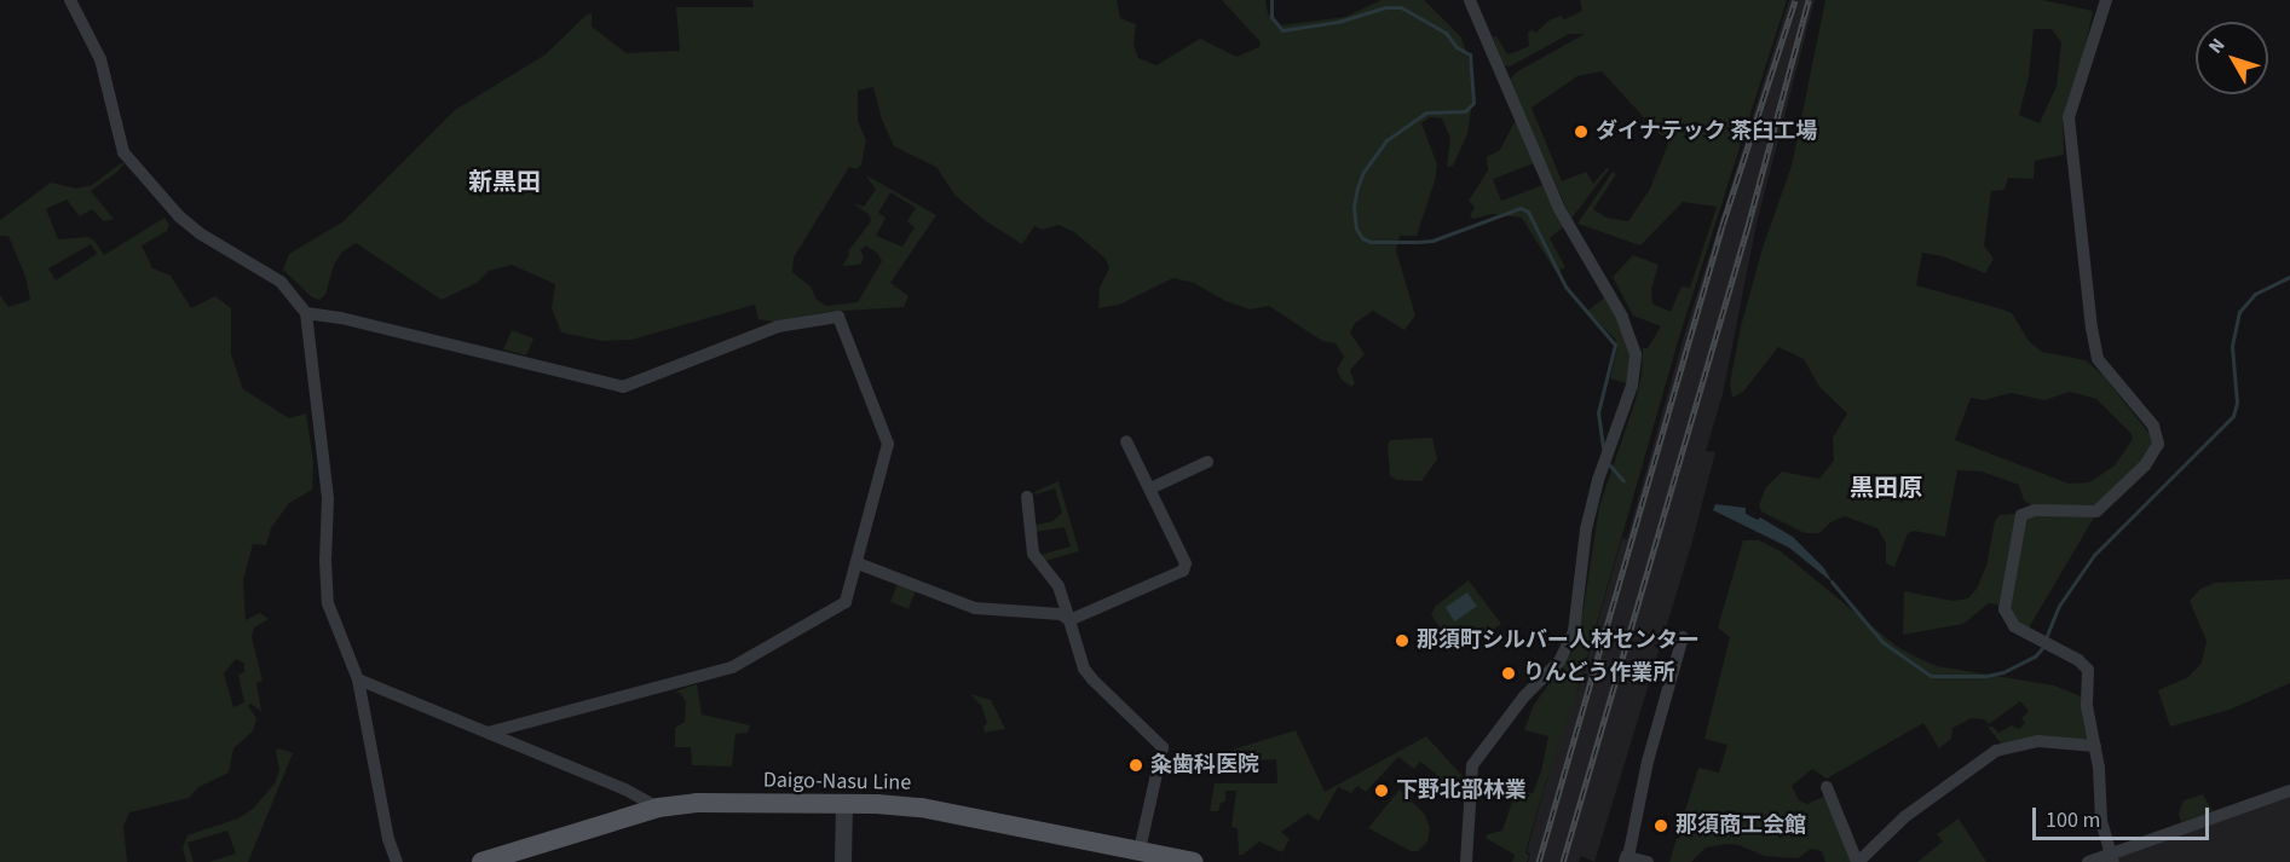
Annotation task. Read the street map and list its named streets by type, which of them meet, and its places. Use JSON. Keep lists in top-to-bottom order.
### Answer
{
  "streets": {
    "main road": ["Daigo-Nasu Line"]
  },
  "districts": ["新黒田", "黒田原"],
  "places": [
    "ダイナテック 茶臼工場",
    "那須町シルバー人材センター",
    "りんどう作業所",
    "粂歯科医院",
    "下野北部林業",
    "那須商工会館"
  ],
  "scale_bar": "100 m",
  "north": "top left"
}
